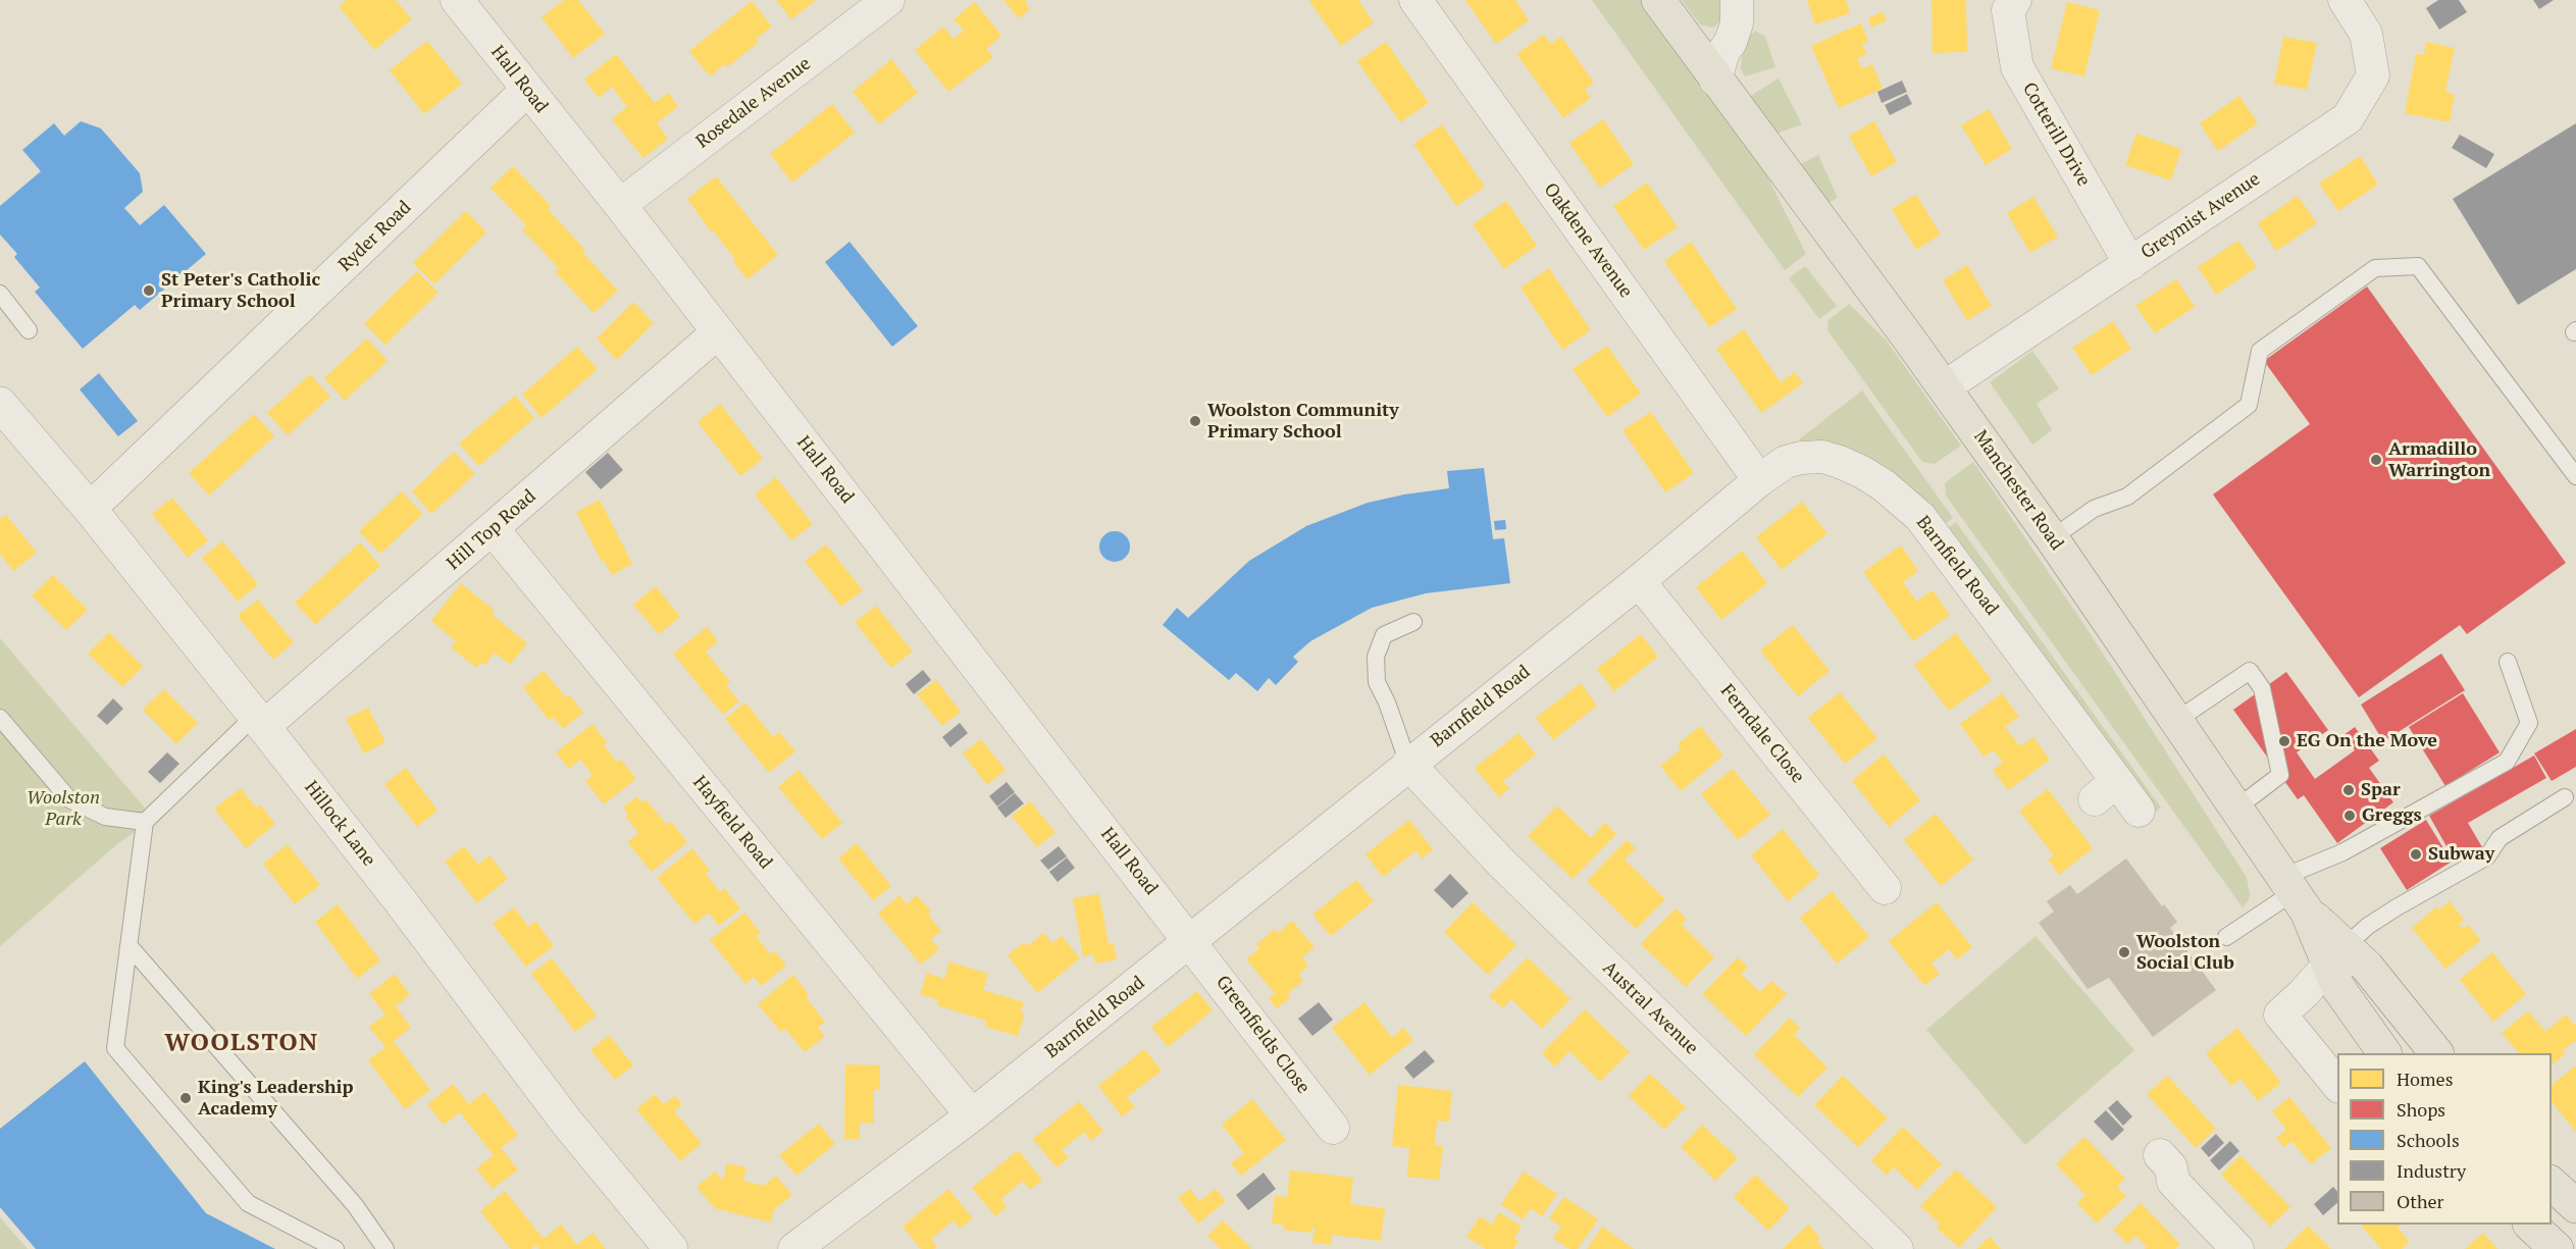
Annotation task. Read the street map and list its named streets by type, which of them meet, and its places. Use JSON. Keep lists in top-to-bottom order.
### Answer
{
  "streets": {
    "main road": ["Manchester Road"],
    "street": [
      "Hall Road",
      "Rosedale Avenue",
      "Cotterill Drive",
      "Greymist Avenue",
      "Ryder Road",
      "Oakdene Avenue",
      "Hill Top Road",
      "Barnfield Road",
      "Ferndale Close",
      "Hayfield Road",
      "Hillock Lane",
      "Austral Avenue",
      "Greenfields Close"
    ]
  },
  "crossings": [
    ["Hall Road", "Rosedale Avenue"],
    ["Hall Road", "Ryder Road"],
    ["Hall Road", "Hill Top Road"],
    ["Hall Road", "Barnfield Road"],
    ["Hall Road", "Greenfields Close"],
    ["Cotterill Drive", "Greymist Avenue"],
    ["Greymist Avenue", "Manchester Road"],
    ["Ryder Road", "Hillock Lane"],
    ["Oakdene Avenue", "Barnfield Road"],
    ["Hill Top Road", "Hayfield Road"],
    ["Hill Top Road", "Hillock Lane"],
    ["Barnfield Road", "Ferndale Close"],
    ["Barnfield Road", "Hayfield Road"],
    ["Barnfield Road", "Austral Avenue"],
    ["Barnfield Road", "Greenfields Close"]
  ],
  "districts": ["WOOLSTON"],
  "parks": ["Woolston Park"],
  "places": [
    "St Peter's Catholic Primary School",
    "Woolston Community Primary School",
    "Armadillo Warrington",
    "EG On the Move",
    "Spar",
    "Greggs",
    "Subway",
    "Woolston Social Club",
    "King's Leadership Academy"
  ],
  "legend": [
    "Homes",
    "Shops",
    "Schools",
    "Industry",
    "Other"
  ]
}
